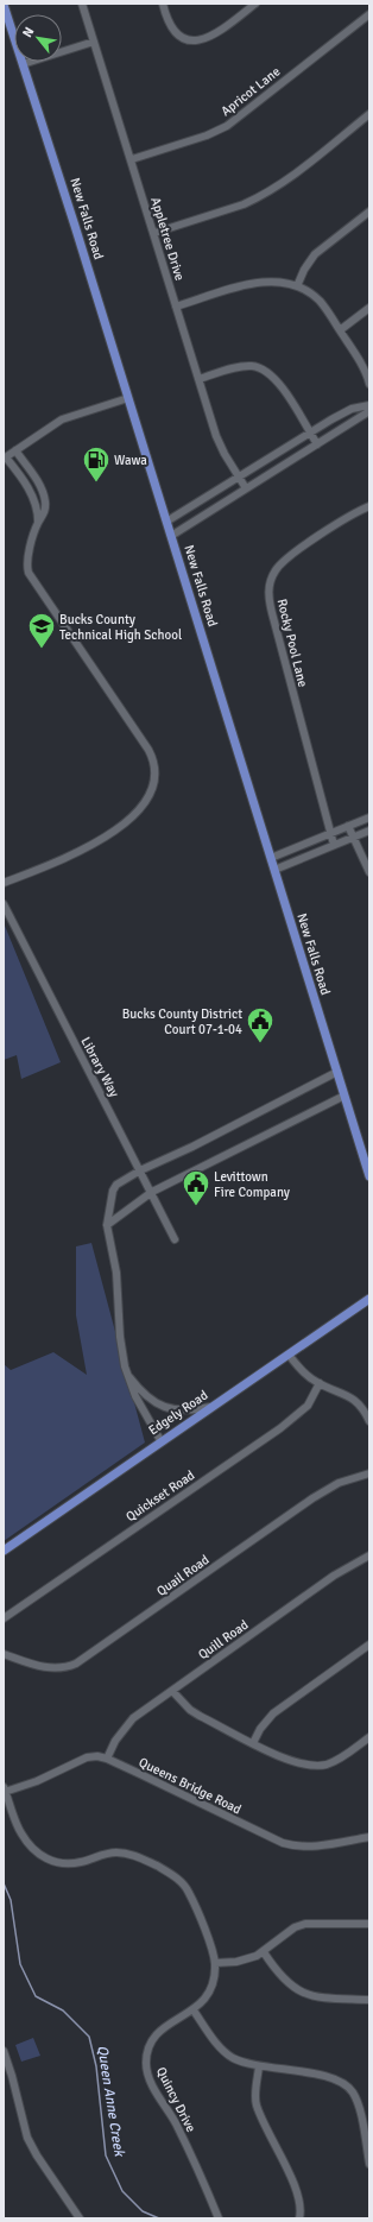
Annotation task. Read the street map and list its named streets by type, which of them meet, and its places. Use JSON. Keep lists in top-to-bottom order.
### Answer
{
  "streets": {
    "main road": ["New Falls Road", "Edgely Road"],
    "street": [
      "Apricot Lane",
      "Appletree Drive",
      "Rocky Pool Lane",
      "Library Way",
      "Quickset Road",
      "Quail Road",
      "Quill Road",
      "Queens Bridge Road",
      "Quincy Drive"
    ]
  },
  "crossings": [
    ["Apricot Lane", "Appletree Drive"],
    ["Quill Road", "Queens Bridge Road"],
    ["Queens Bridge Road", "Quincy Drive"]
  ],
  "water": ["Queen Anne Creek"],
  "places": {
    "fuel station": ["Wawa"],
    "school or university": ["Bucks County Technical High School"],
    "public building": ["Bucks County District Court 07-1-04", "Levittown Fire Company"]
  },
  "north": "top left"
}
